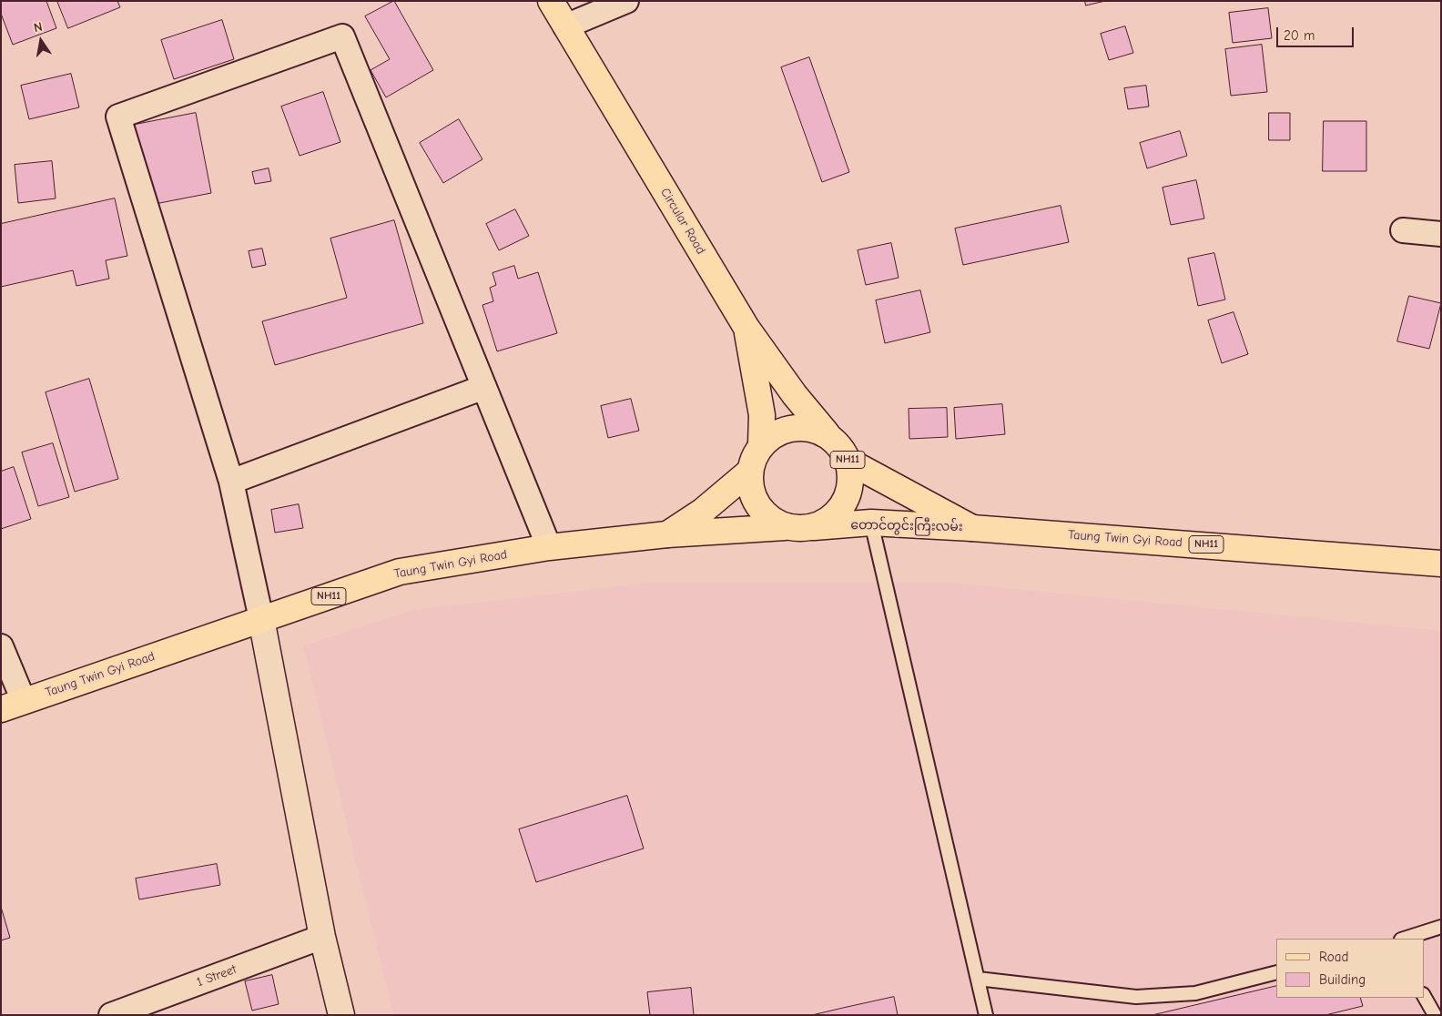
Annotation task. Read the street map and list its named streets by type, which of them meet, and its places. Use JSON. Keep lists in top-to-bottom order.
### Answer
{
  "streets": {
    "main road": [
      "Circular Road",
      "NH11",
      "တောင်တွင်းကြီးလမ်း",
      "Taung Twin Gyi Road"
    ],
    "street": ["1 Street"]
  },
  "crossings": [
    ["Circular Road", "NH11"],
    ["Circular Road", "တောင်တွင်းကြီးလမ်း"],
    ["Circular Road", "Taung Twin Gyi Road"],
    ["NH11", "တောင်တွင်းကြီးလမ်း"],
    ["NH11", "Taung Twin Gyi Road"],
    ["တောင်တွင်းကြီးလမ်း", "Taung Twin Gyi Road"]
  ],
  "legend": ["Road", "Building"],
  "scale_bar": "20 m",
  "north": "top"
}
